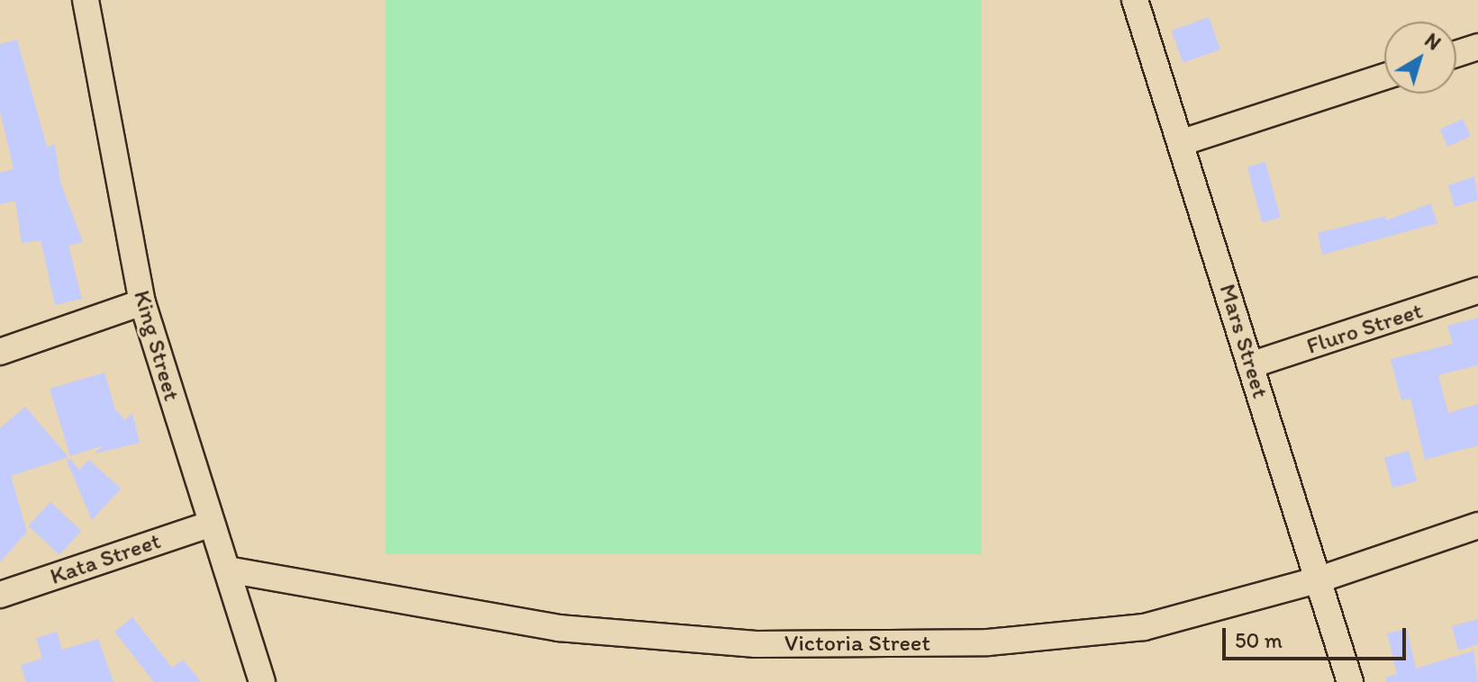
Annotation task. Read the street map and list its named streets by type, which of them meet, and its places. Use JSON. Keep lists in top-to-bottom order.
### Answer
{
  "streets": {
    "street": [
      "Fluro Street",
      "Mars Street",
      "King Street",
      "Kata Street",
      "Victoria Street"
    ]
  },
  "crossings": [
    ["Fluro Street", "Mars Street"],
    ["Mars Street", "Victoria Street"],
    ["King Street", "Kata Street"],
    ["King Street", "Victoria Street"]
  ],
  "scale_bar": "50 m",
  "north": "top right"
}
